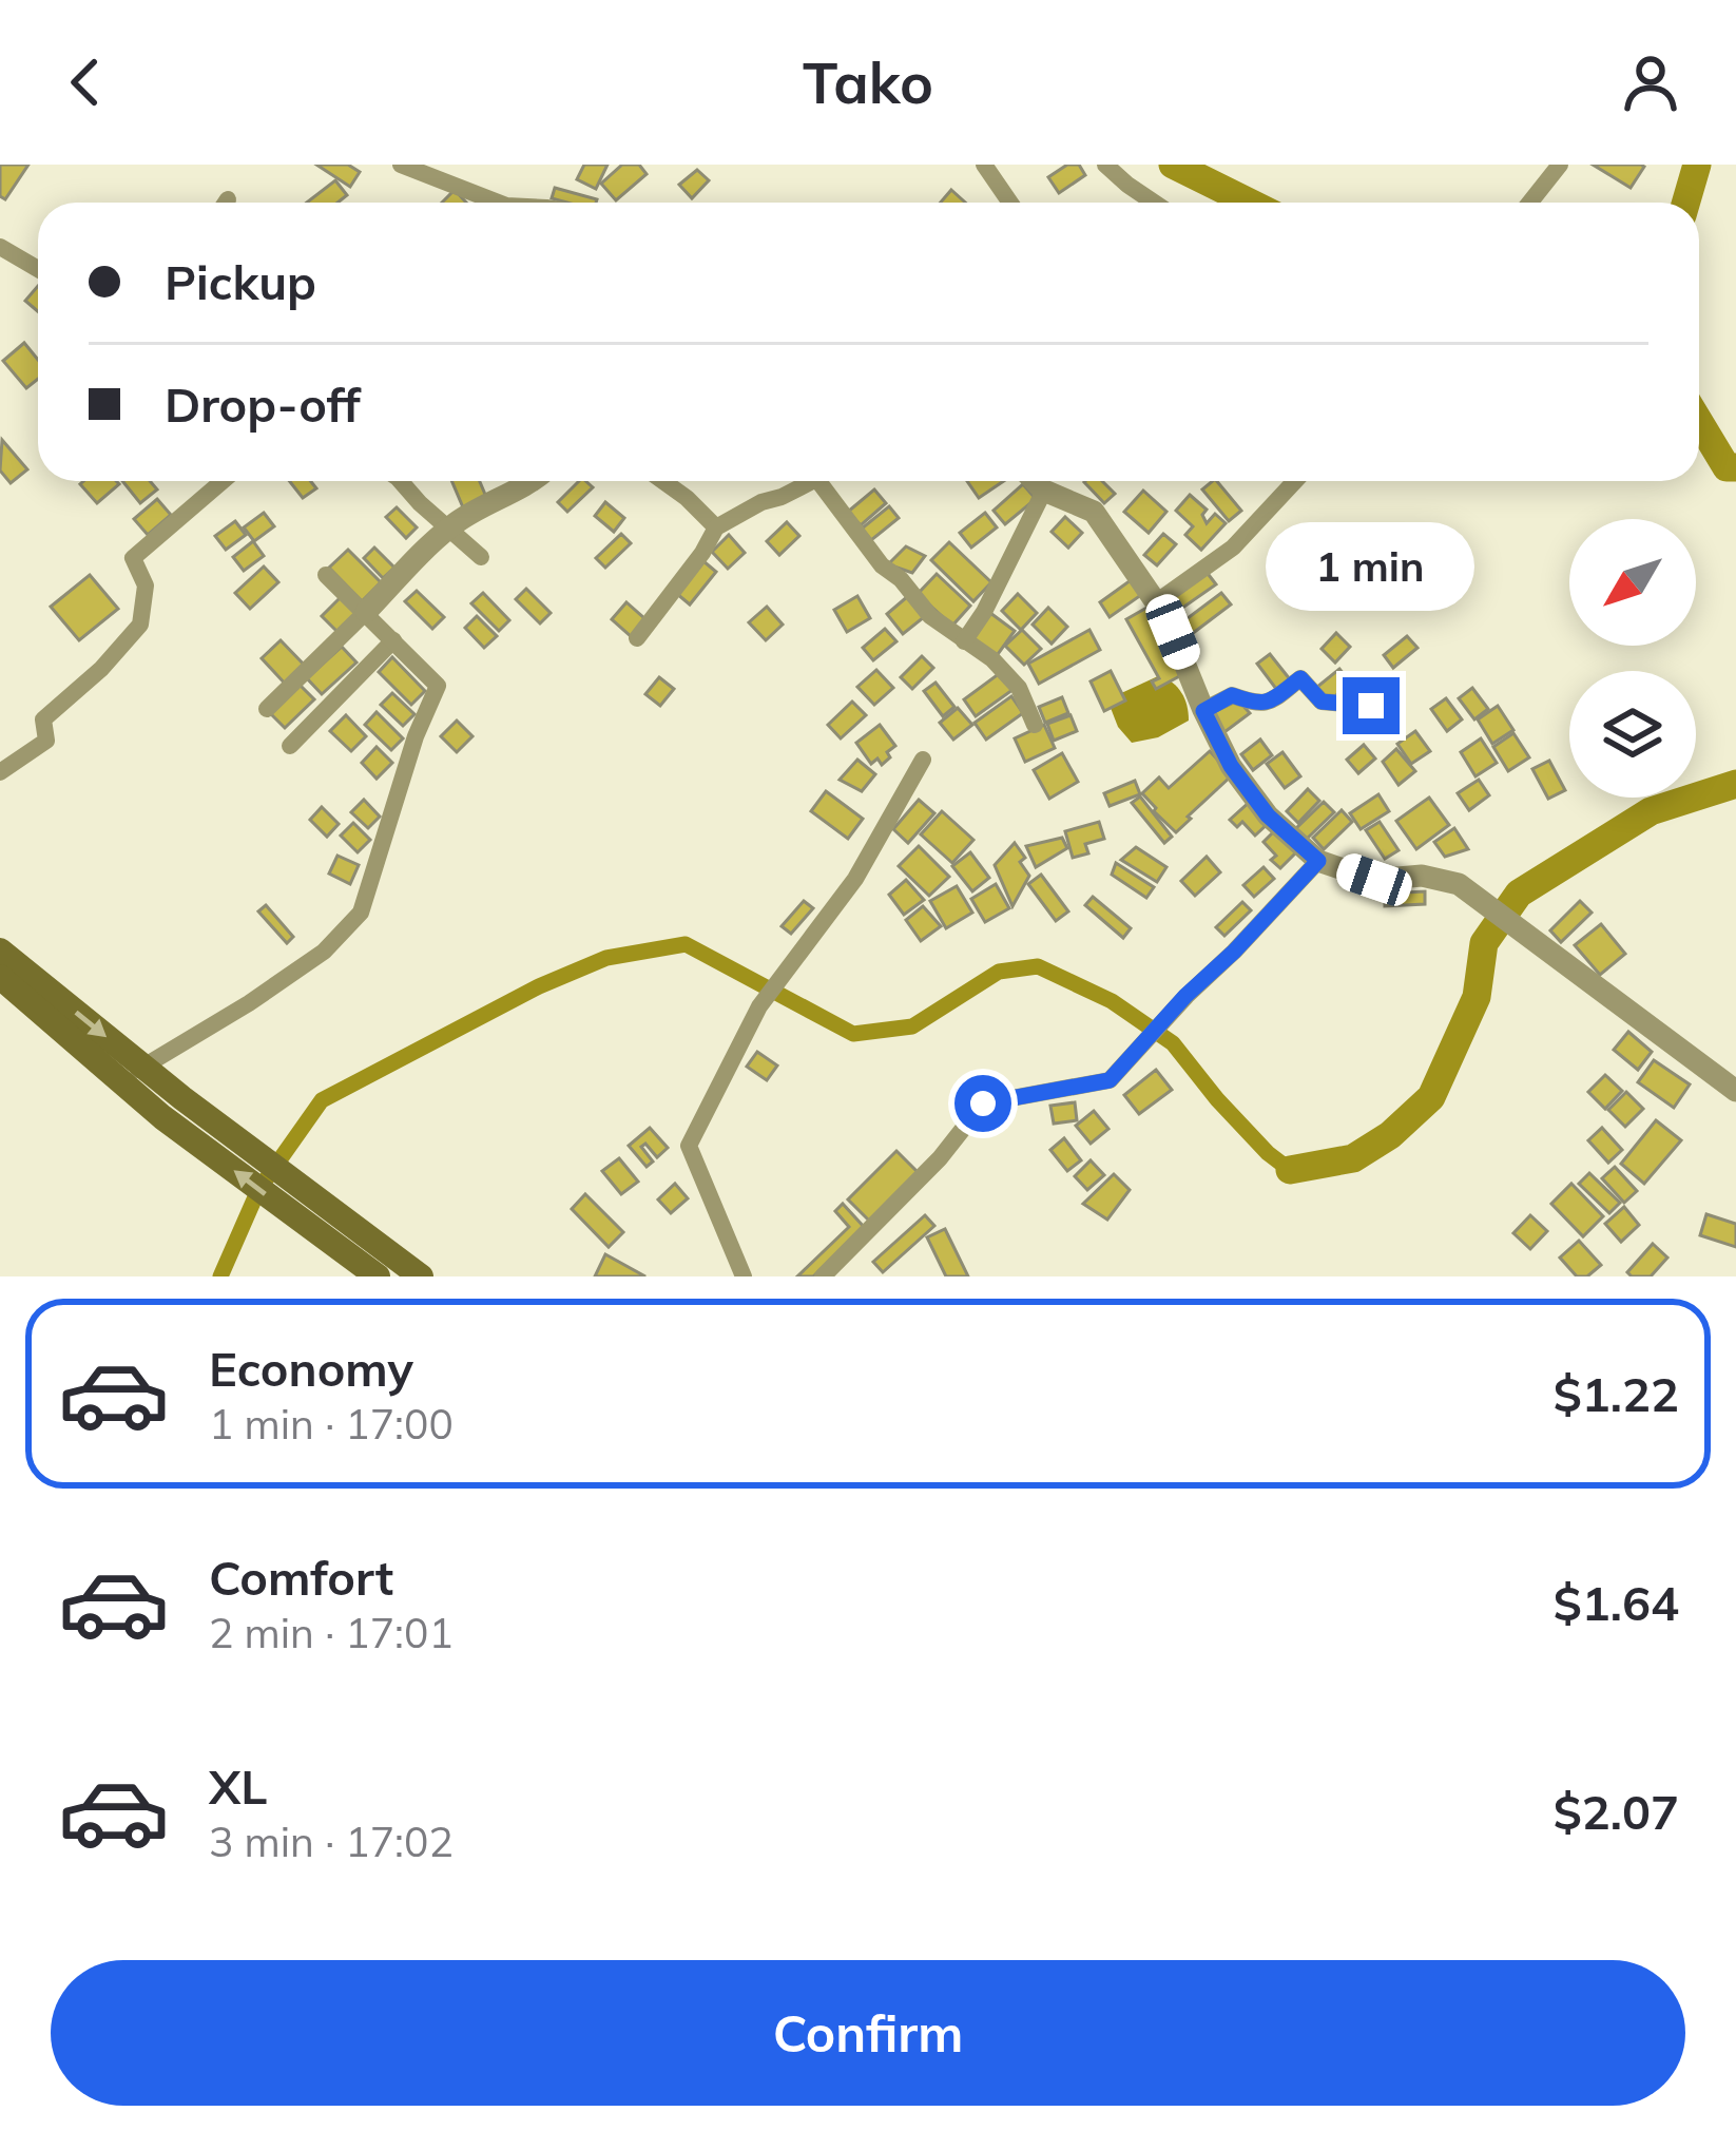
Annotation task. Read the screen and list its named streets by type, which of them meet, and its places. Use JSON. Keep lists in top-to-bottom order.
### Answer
{
  "north": "bottom left",
  "page": {
    "header": "Tako",
    "banner": ["Pickup", "Drop-off"],
    "bubble": "1 min",
    "list": [
      {
        "name": "Economy",
        "note": "1 min · 17:00",
        "value": "$1.22"
      },
      {
        "name": "Comfort",
        "note": "2 min · 17:01",
        "value": "$1.64"
      },
      {
        "name": "XL",
        "note": "3 min · 17:02",
        "value": "$2.07"
      }
    ],
    "buttons": "Confirm"
  }
}
